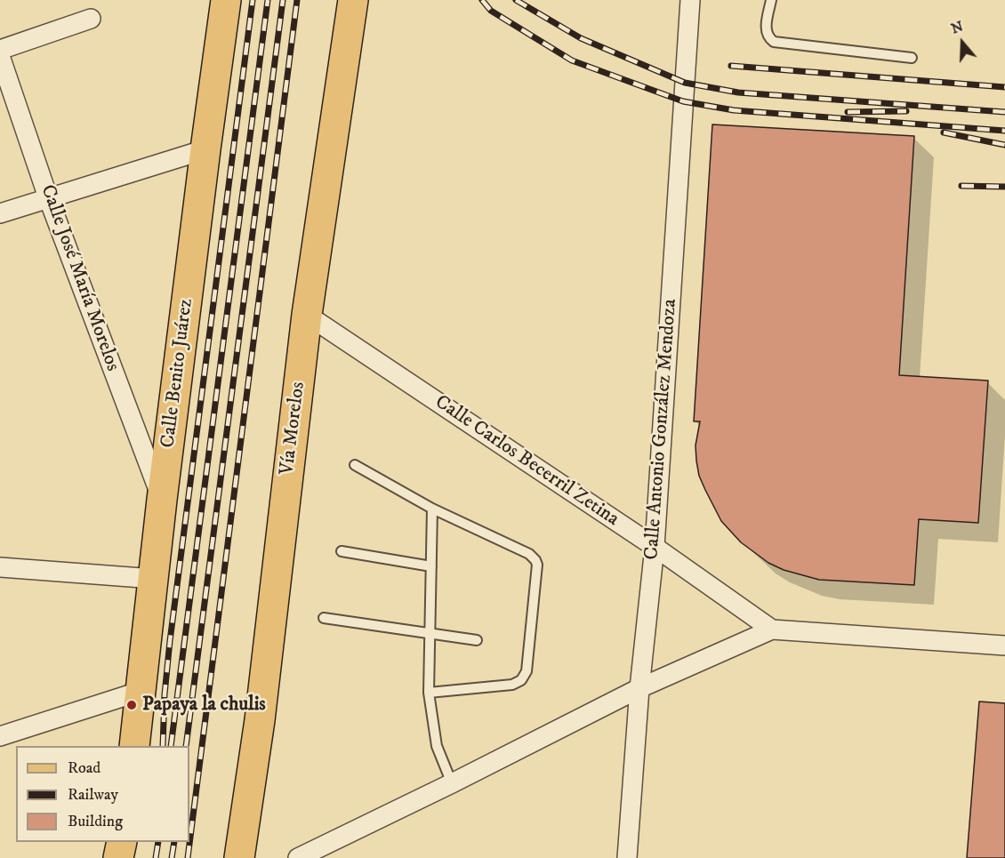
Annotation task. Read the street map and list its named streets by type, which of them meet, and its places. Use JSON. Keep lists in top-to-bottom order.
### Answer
{
  "streets": {
    "main road": ["Calle Benito Juárez", "Vía Morelos"],
    "street": ["Calle José María Morelos", "Calle Antonio González Mendoza", "Calle Carlos Becerril Zetina"]
  },
  "crossings": [
    ["Calle José María Morelos", "Calle Benito Juárez"],
    ["Vía Morelos", "Calle Carlos Becerril Zetina"],
    ["Calle Antonio González Mendoza", "Calle Carlos Becerril Zetina"]
  ],
  "places": ["Papaya la chulis"],
  "legend": ["Road", "Railway", "Building"],
  "north": "top"
}
